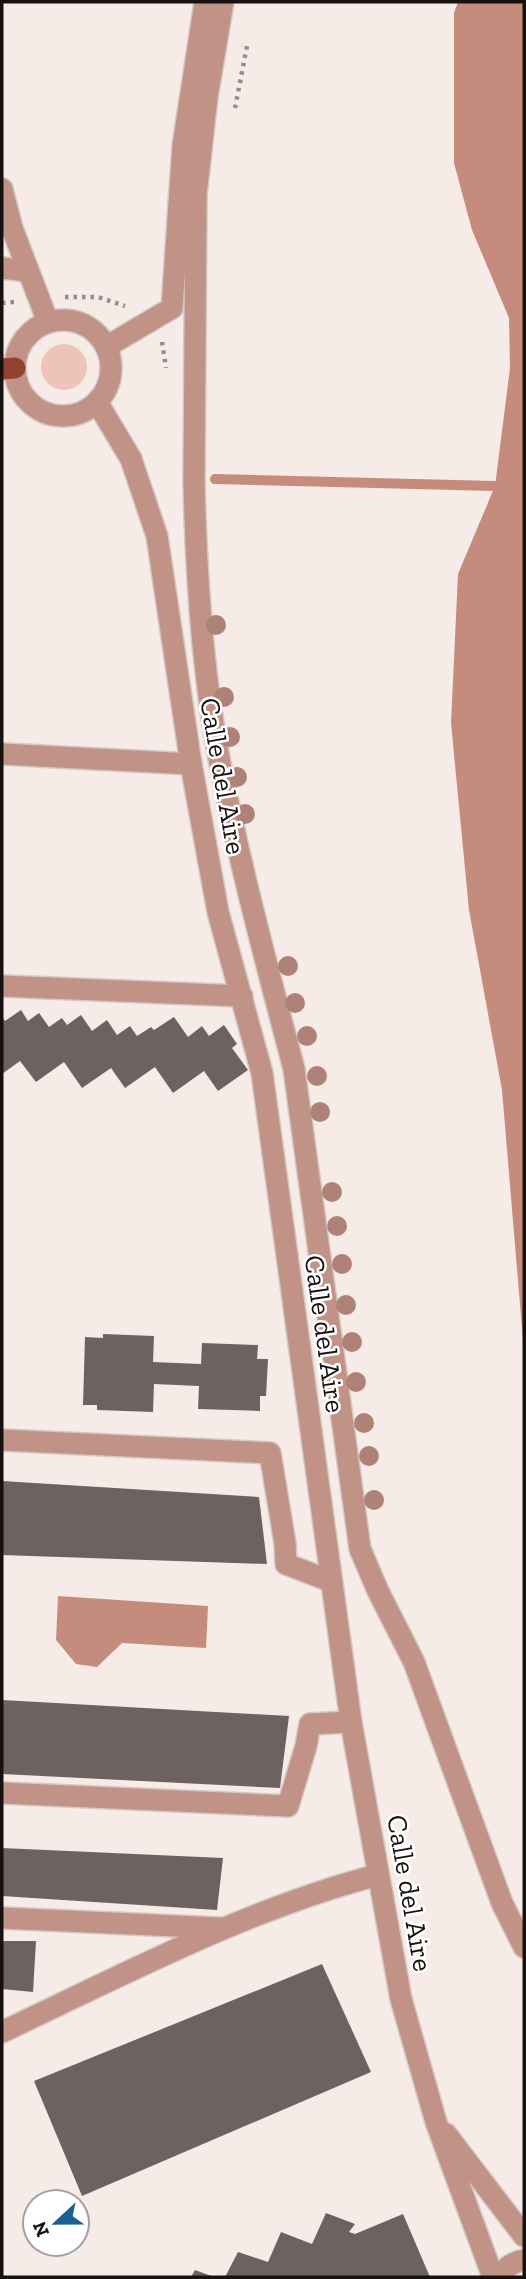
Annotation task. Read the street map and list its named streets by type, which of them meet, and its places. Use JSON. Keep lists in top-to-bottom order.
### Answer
{
  "streets": {
    "street": ["Calle del Aire"]
  },
  "north": "left"
}
